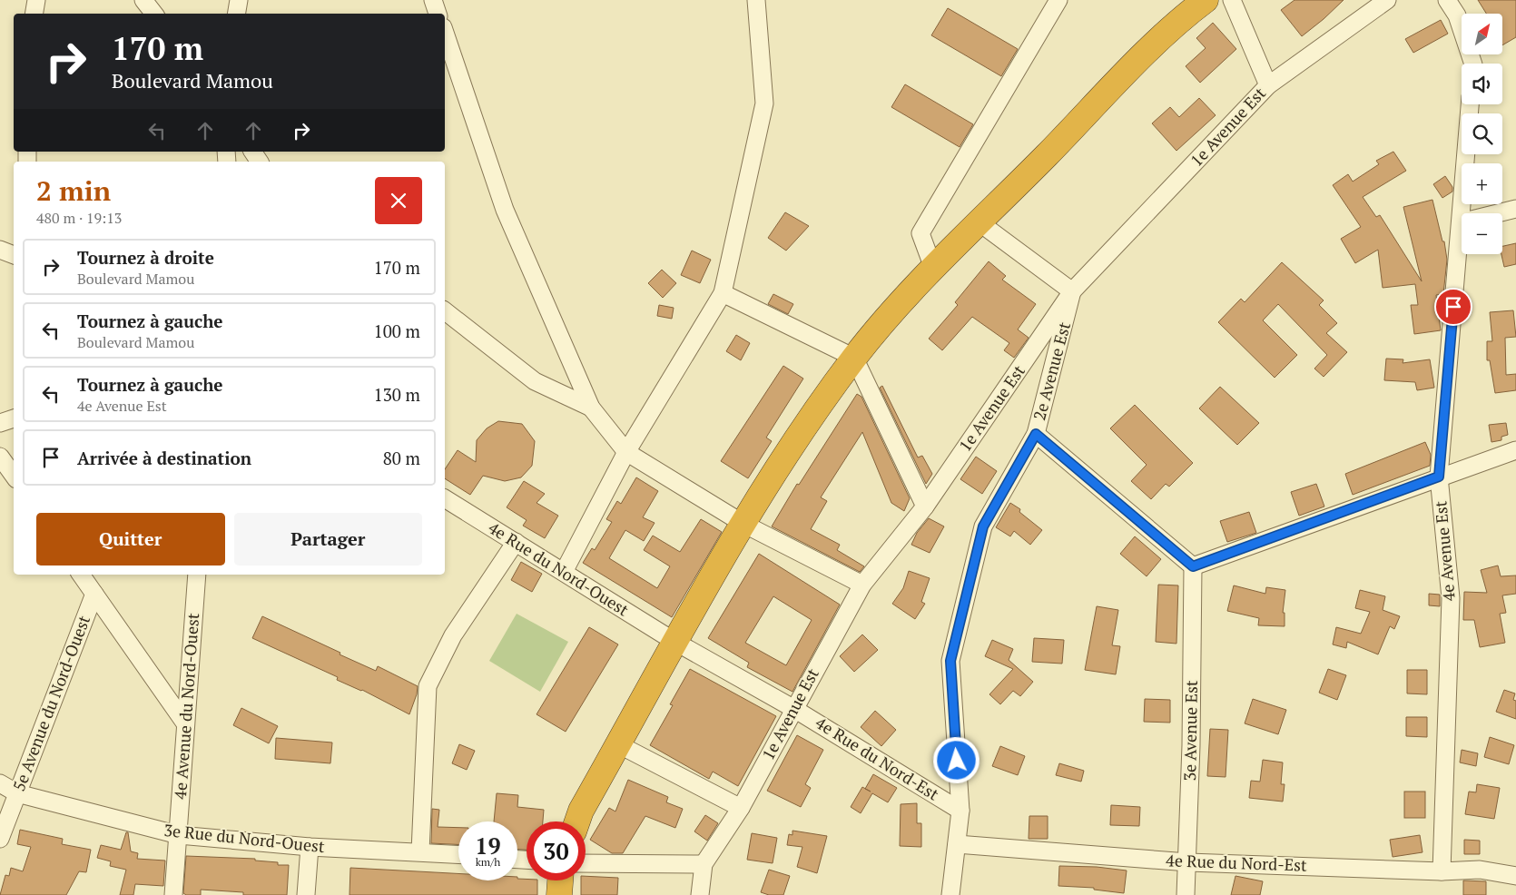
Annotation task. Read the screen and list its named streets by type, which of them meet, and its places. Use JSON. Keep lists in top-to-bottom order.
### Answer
{
  "streets": {
    "street": [
      "1e Avenue Est",
      "2e Avenue Est",
      "4e Avenue Est",
      "4e Rue du Nord-Ouest",
      "5e Avenue du Nord-Ouest",
      "4e Avenue du Nord-Ouest",
      "3e Avenue Est",
      "4e Rue du Nord-Est",
      "3e Rue du Nord-Ouest"
    ]
  },
  "crossings": [
    ["1e Avenue Est", "2e Avenue Est"],
    ["1e Avenue Est", "4e Rue du Nord-Est"],
    ["2e Avenue Est", "4e Rue du Nord-Est"],
    ["4e Avenue Est", "4e Rue du Nord-Est"],
    ["4e Rue du Nord-Ouest", "4e Rue du Nord-Est"],
    ["5e Avenue du Nord-Ouest", "3e Rue du Nord-Ouest"],
    ["4e Avenue du Nord-Ouest", "3e Rue du Nord-Ouest"],
    ["3e Avenue Est", "4e Rue du Nord-Est"]
  ],
  "north": "top right",
  "page": {
    "map_buttons": ["+", "−"],
    "turn": ["170 m", "Boulevard Mamou"],
    "heading": ["2 min", "480 m · 19:13"],
    "list": [
      {
        "name": "Tournez à droite",
        "note": "Boulevard Mamou",
        "value": "170 m"
      },
      {
        "name": "Tournez à gauche",
        "note": "Boulevard Mamou",
        "value": "100 m"
      },
      {
        "name": "Tournez à gauche",
        "note": "4e Avenue Est",
        "value": "130 m"
      },
      {
        "name": "Arrivée à destination",
        "value": "80 m"
      }
    ],
    "buttons": ["Quitter", "Partager"],
    "speed": "19 km/h",
    "limit": "30"
  }
}
